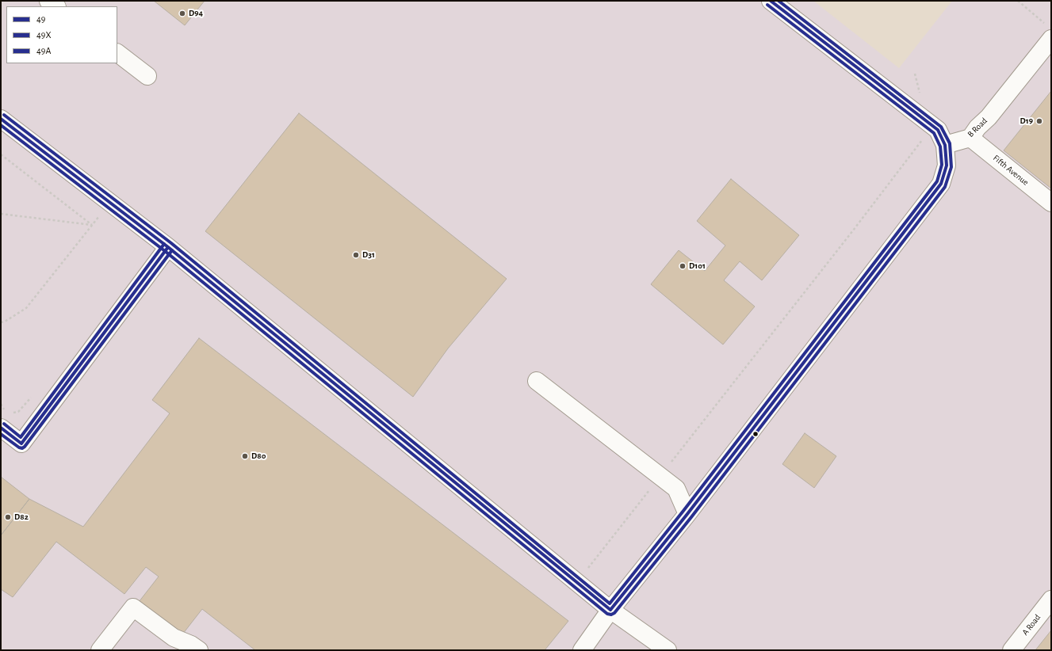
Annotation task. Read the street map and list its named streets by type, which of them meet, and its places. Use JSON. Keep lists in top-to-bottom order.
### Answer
{
  "streets": {
    "lane": ["B Road", "Fifth Avenue", "A Road"]
  },
  "crossings": [
    ["B Road", "Fifth Avenue"]
  ],
  "places": [
    "D94",
    "D19",
    "D31",
    "D101",
    "D80",
    "D82"
  ],
  "lines": ["transit line 49", "transit line 49X", "transit line 49A"],
  "legend": ["49", "49X", "49A"]
}
